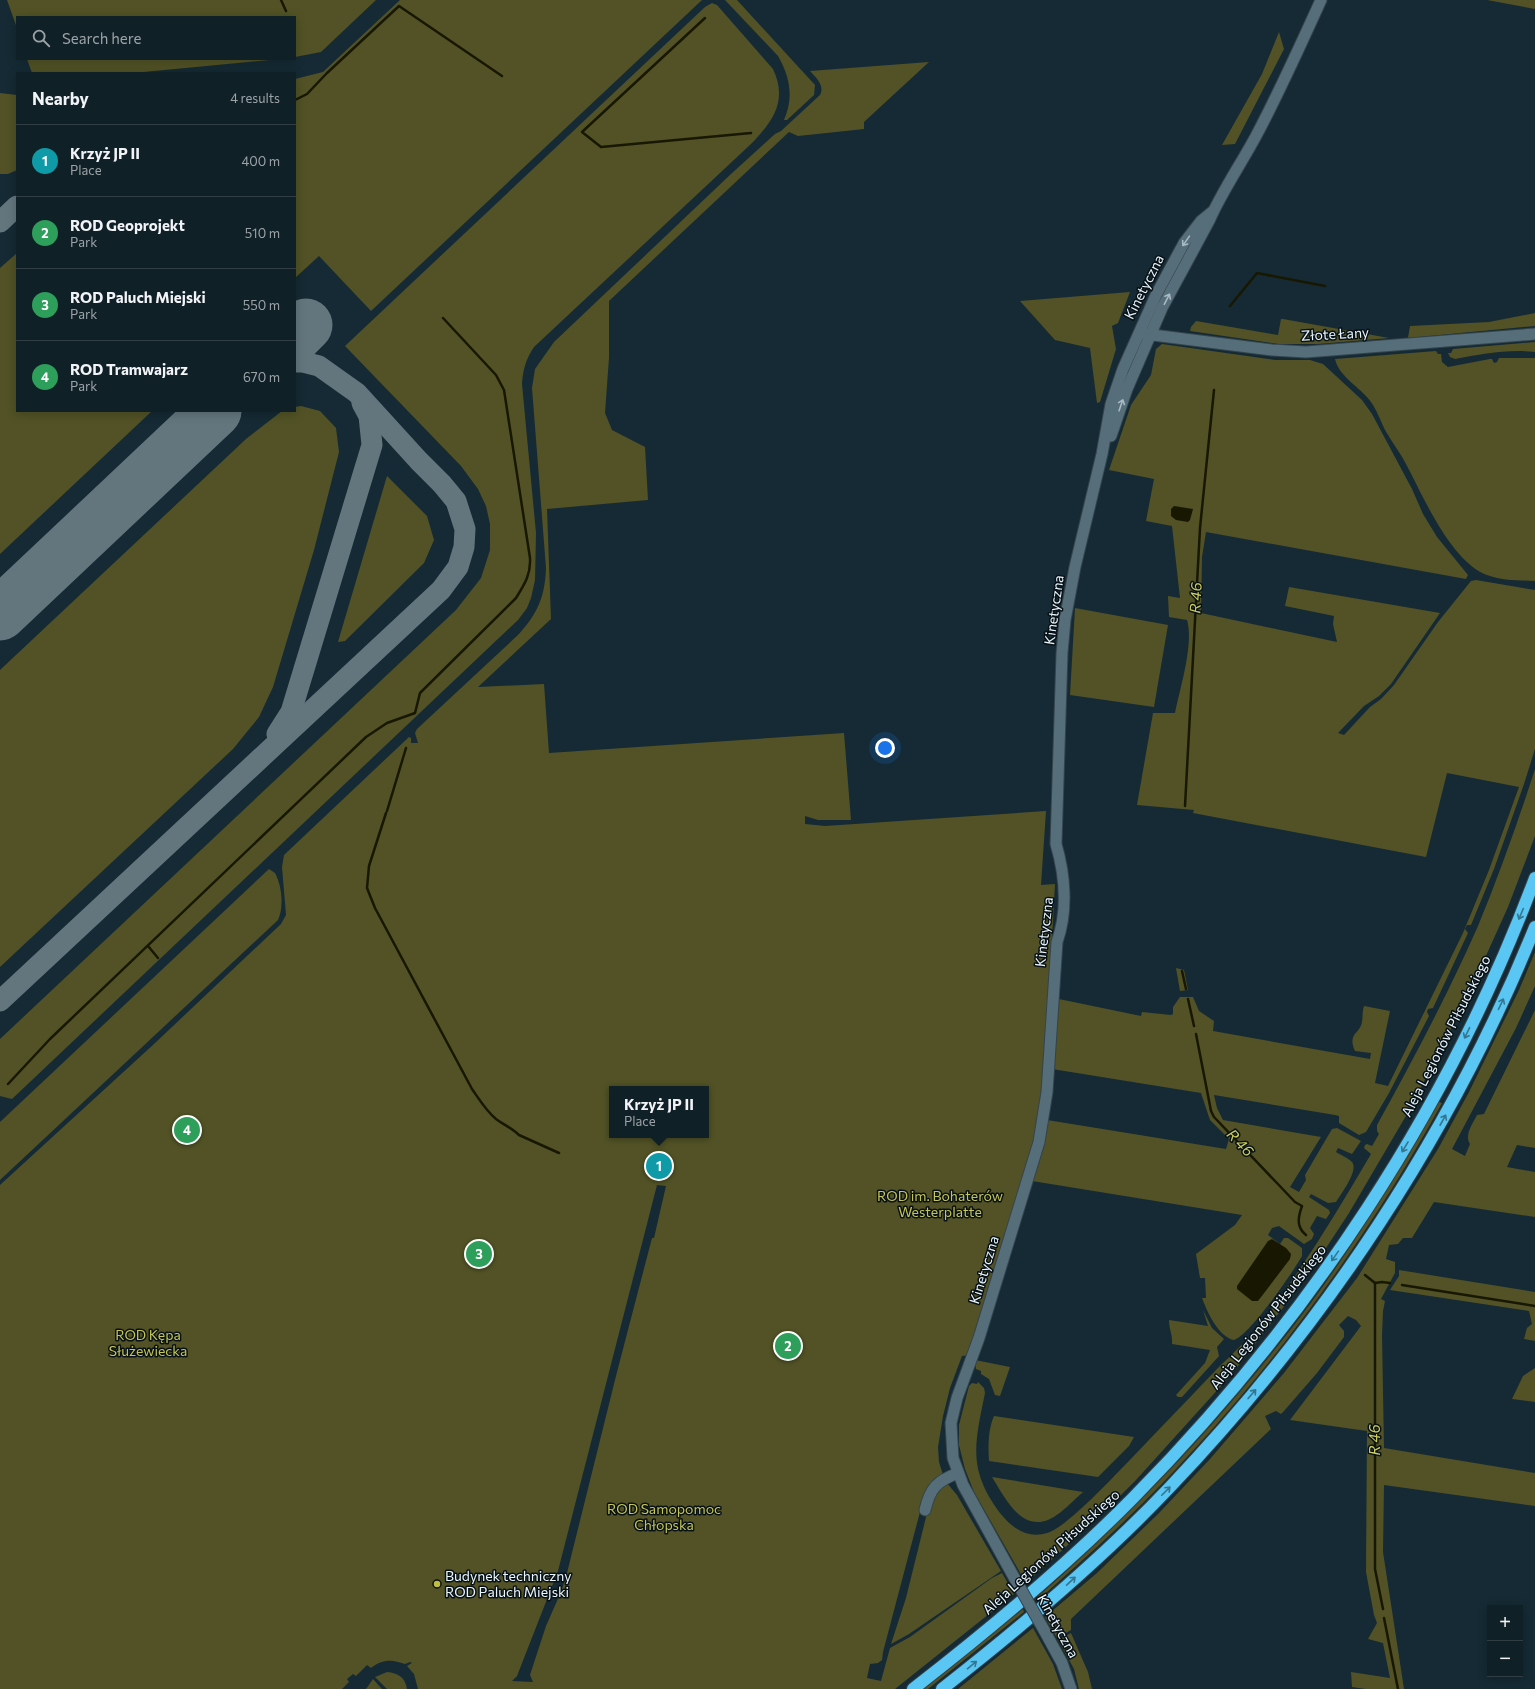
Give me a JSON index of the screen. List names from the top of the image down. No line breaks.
{"streets":{"highway":["Aleja Legionów Piłsudskiego"],"street":["Kinetyczna","Złote Łany"]},"crossings":[["Kinetyczna","Złote Łany"]],"water":["R 46"],"parks":["ROD im. Bohaterów Westerplatte","ROD Kępa Służewiecka","ROD Samopomoc Chłopska"],"places":["Budynek techniczny ROD Paluch Miejski"],"page":{"search":"Search here","heading":["Nearby","4 results"],"list":[{"mark":"1","name":"Krzyż JP II","note":"Place","value":"400 m"},{"mark":"2","name":"ROD Geoprojekt","note":"Park","value":"510 m"},{"mark":"3","name":"ROD Paluch Miejski","note":"Park","value":"550 m"},{"mark":"4","name":"ROD Tramwajarz","note":"Park","value":"670 m"}],"popup":["Krzyż JP II","Place"],"pins":["4","1","3","2"],"map_buttons":["+","−"]}}
